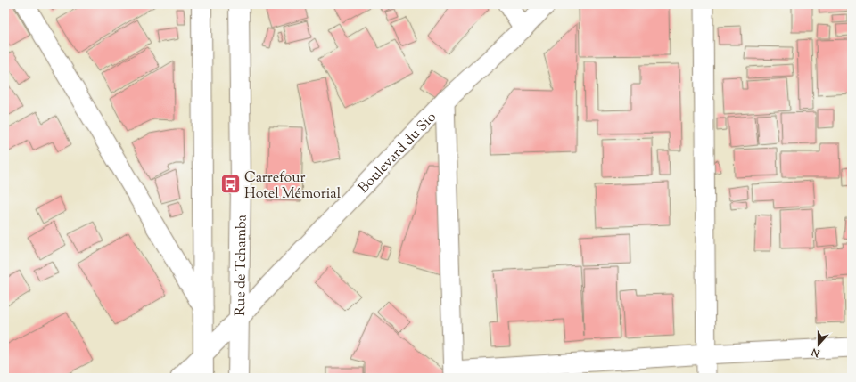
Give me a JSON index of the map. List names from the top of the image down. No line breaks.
{"streets":{"street":["Boulevard du Sio","Rue de Tchamba"]},"crossings":[["Boulevard du Sio","Rue de Tchamba"]],"places":{"bus stop":["Carrefour Hotel Mémorial"]},"north":"bottom"}
